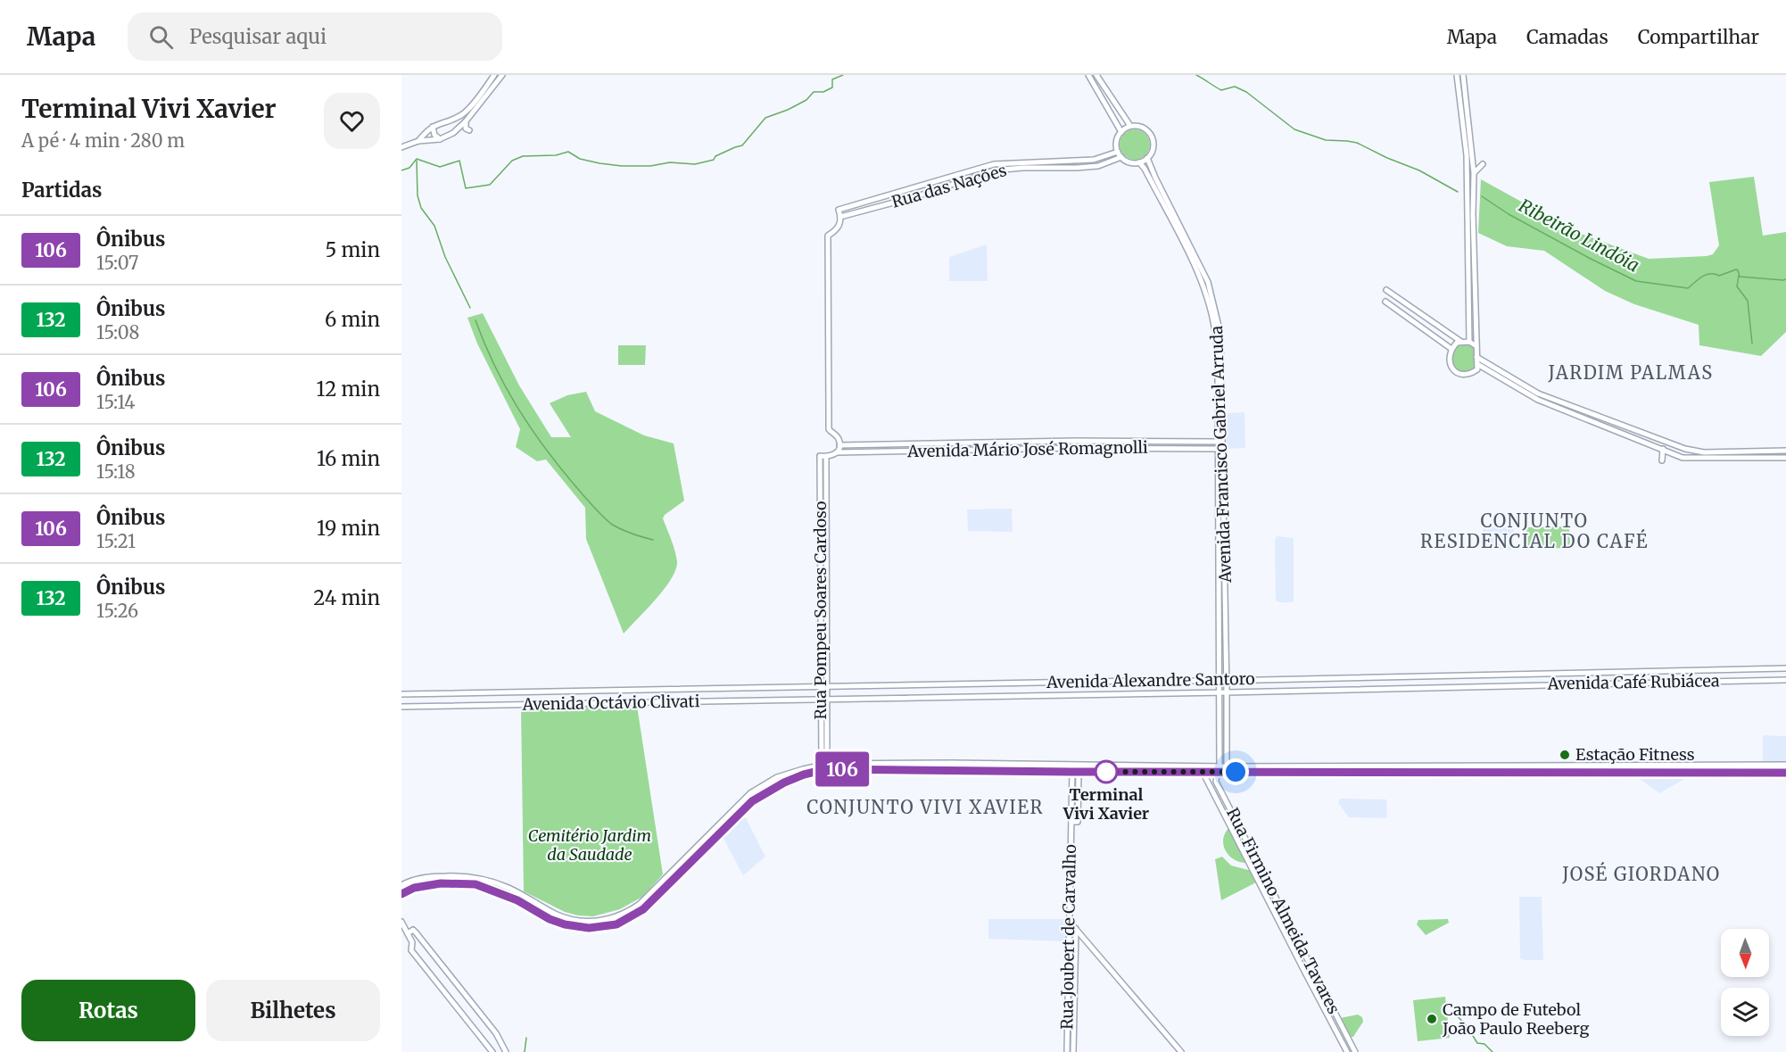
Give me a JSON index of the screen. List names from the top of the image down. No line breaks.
{"streets":{"street":["Rua das Nações","Avenida Mário José Romagnolli","Avenida Francisco Gabriel Arruda","Rua Pompeu Soares Cardoso","Avenida Alexandre Santoro","Avenida Café Rubiácea","Avenida Octávio Clivati","Rua Firmino Almeida Tavares","Rua Joubert de Carvalho"]},"crossings":[["Rua das Nações","Avenida Francisco Gabriel Arruda"],["Avenida Mário José Romagnolli","Avenida Francisco Gabriel Arruda"],["Avenida Mário José Romagnolli","Rua Pompeu Soares Cardoso"],["Avenida Francisco Gabriel Arruda","Avenida Alexandre Santoro"],["Avenida Francisco Gabriel Arruda","Rua Firmino Almeida Tavares"],["Rua Pompeu Soares Cardoso","Avenida Alexandre Santoro"],["Rua Pompeu Soares Cardoso","Avenida Octávio Clivati"],["Avenida Alexandre Santoro","Avenida Café Rubiácea"],["Avenida Alexandre Santoro","Avenida Octávio Clivati"]],"districts":["JARDIM PALMAS","CONJUNTO RESIDENCIAL DO CAFÉ","CONJUNTO VIVI XAVIER","JOSÉ GIORDANO"],"water":["Ribeirão Lindóia"],"parks":["Cemitério Jardim da Saudade"],"places":["Estação Fitness","Terminal Vivi Xavier","Campo de Futebol João Paulo Reeberg"],"lines":["bus line 106"],"north":"bottom","page":{"header":"Mapa","search":"Pesquisar aqui","nav":["Mapa","Camadas","Compartilhar"],"heading":[["Terminal Vivi Xavier","A pé · 4 min · 280 m"],"Partidas"],"on_map":"106","list":[{"mark":"106","name":"Ônibus","note":"15:07","value":"5 min"},{"mark":"132","name":"Ônibus","note":"15:08","value":"6 min"},{"mark":"106","name":"Ônibus","note":"15:14","value":"12 min"},{"mark":"132","name":"Ônibus","note":"15:18","value":"16 min"},{"mark":"106","name":"Ônibus","note":"15:21","value":"19 min"},{"mark":"132","name":"Ônibus","note":"15:26","value":"24 min"}],"buttons":["Rotas","Bilhetes"]}}
